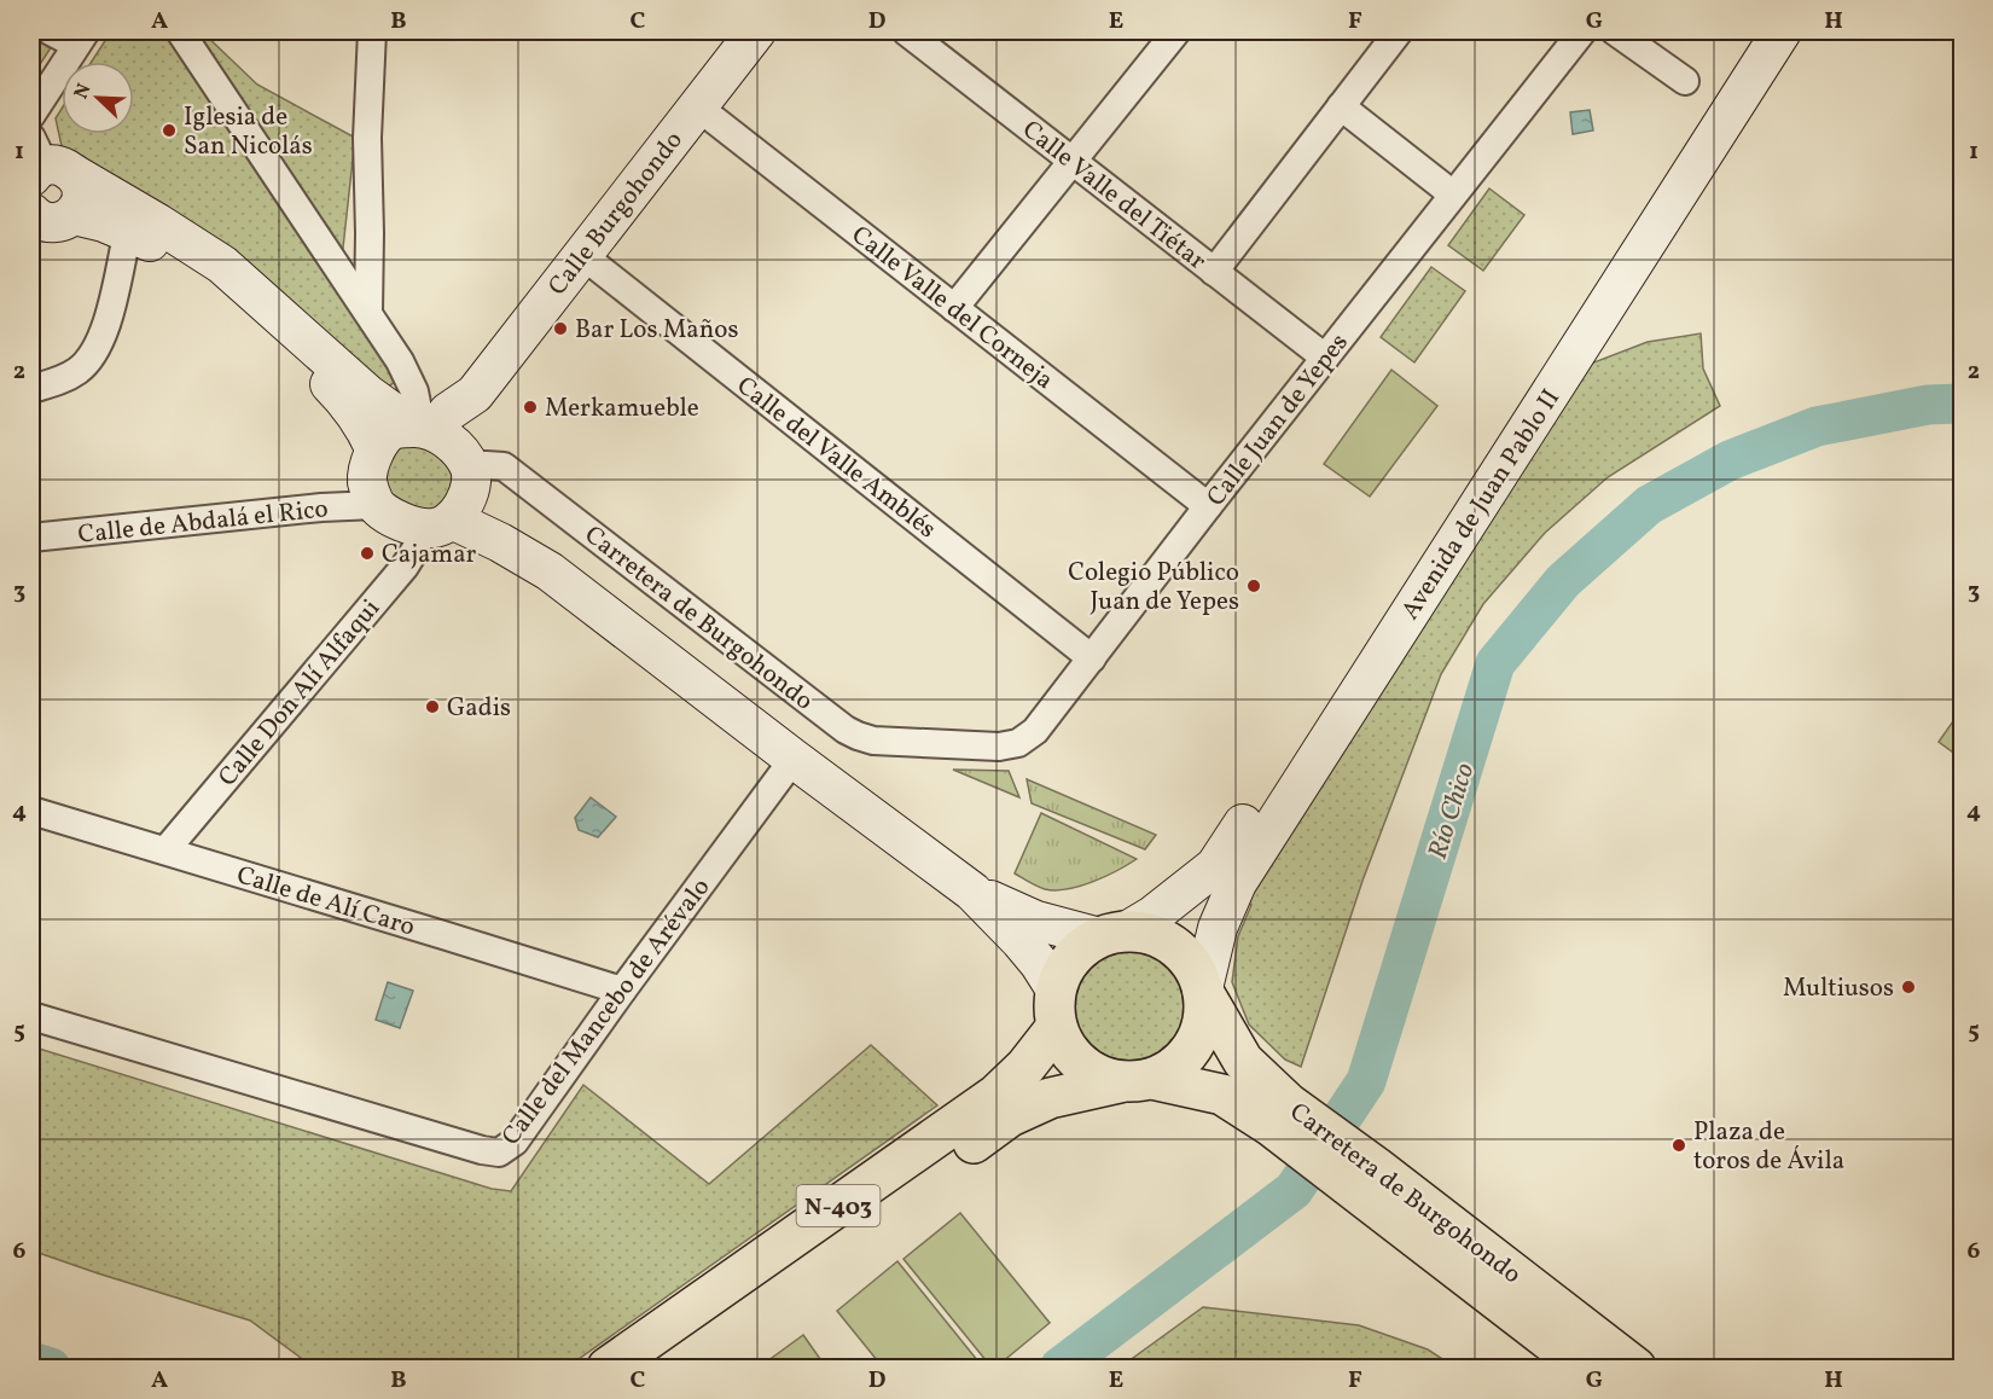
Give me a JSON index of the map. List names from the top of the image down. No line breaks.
{"streets":{"highway":["Carretera de Burgohondo","N-403"],"main road":["Calle Burgohondo","Avenida de Juan Pablo II"],"street":["Calle Valle del Tiétar","Calle Valle del Corneja","Calle Juan de Yepes","Calle del Valle Amblés","Calle de Abdalá el Rico","Calle Don Alí Alfaqui","Calle de Alí Caro","Calle del Mancebo de Arévalo"]},"crossings":[["Calle Valle del Tiétar","Calle Juan de Yepes"],["Calle Burgohondo","Calle Valle del Corneja"],["Calle Burgohondo","Calle del Valle Amblés"],["Calle Burgohondo","Calle de Abdalá el Rico"],["Calle Burgohondo","Carretera de Burgohondo"],["Calle Burgohondo","Calle Don Alí Alfaqui"],["Calle Valle del Corneja","Calle Juan de Yepes"],["Calle Juan de Yepes","Calle del Valle Amblés"],["Calle Juan de Yepes","Carretera de Burgohondo"],["Avenida de Juan Pablo II","Carretera de Burgohondo"],["Avenida de Juan Pablo II","N-403"],["Calle de Abdalá el Rico","Carretera de Burgohondo"],["Calle de Abdalá el Rico","Calle Don Alí Alfaqui"],["Carretera de Burgohondo","Calle Don Alí Alfaqui"],["Carretera de Burgohondo","Calle del Mancebo de Arévalo"],["Carretera de Burgohondo","N-403"],["Calle Don Alí Alfaqui","Calle de Alí Caro"],["Calle de Alí Caro","Calle del Mancebo de Arévalo"]],"water":["Río Chico"],"places":["Iglesia de San Nicolás","Bar Los Maños","Merkamueble","Cajamar","Colegio Público Juan de Yepes","Gadis","Multiusos","Plaza de toros de Ávila"],"north":"top left","grid":{"columns":["A","B","C","D","E","F","G","H"],"rows":["1","2","3","4","5","6"]}}
